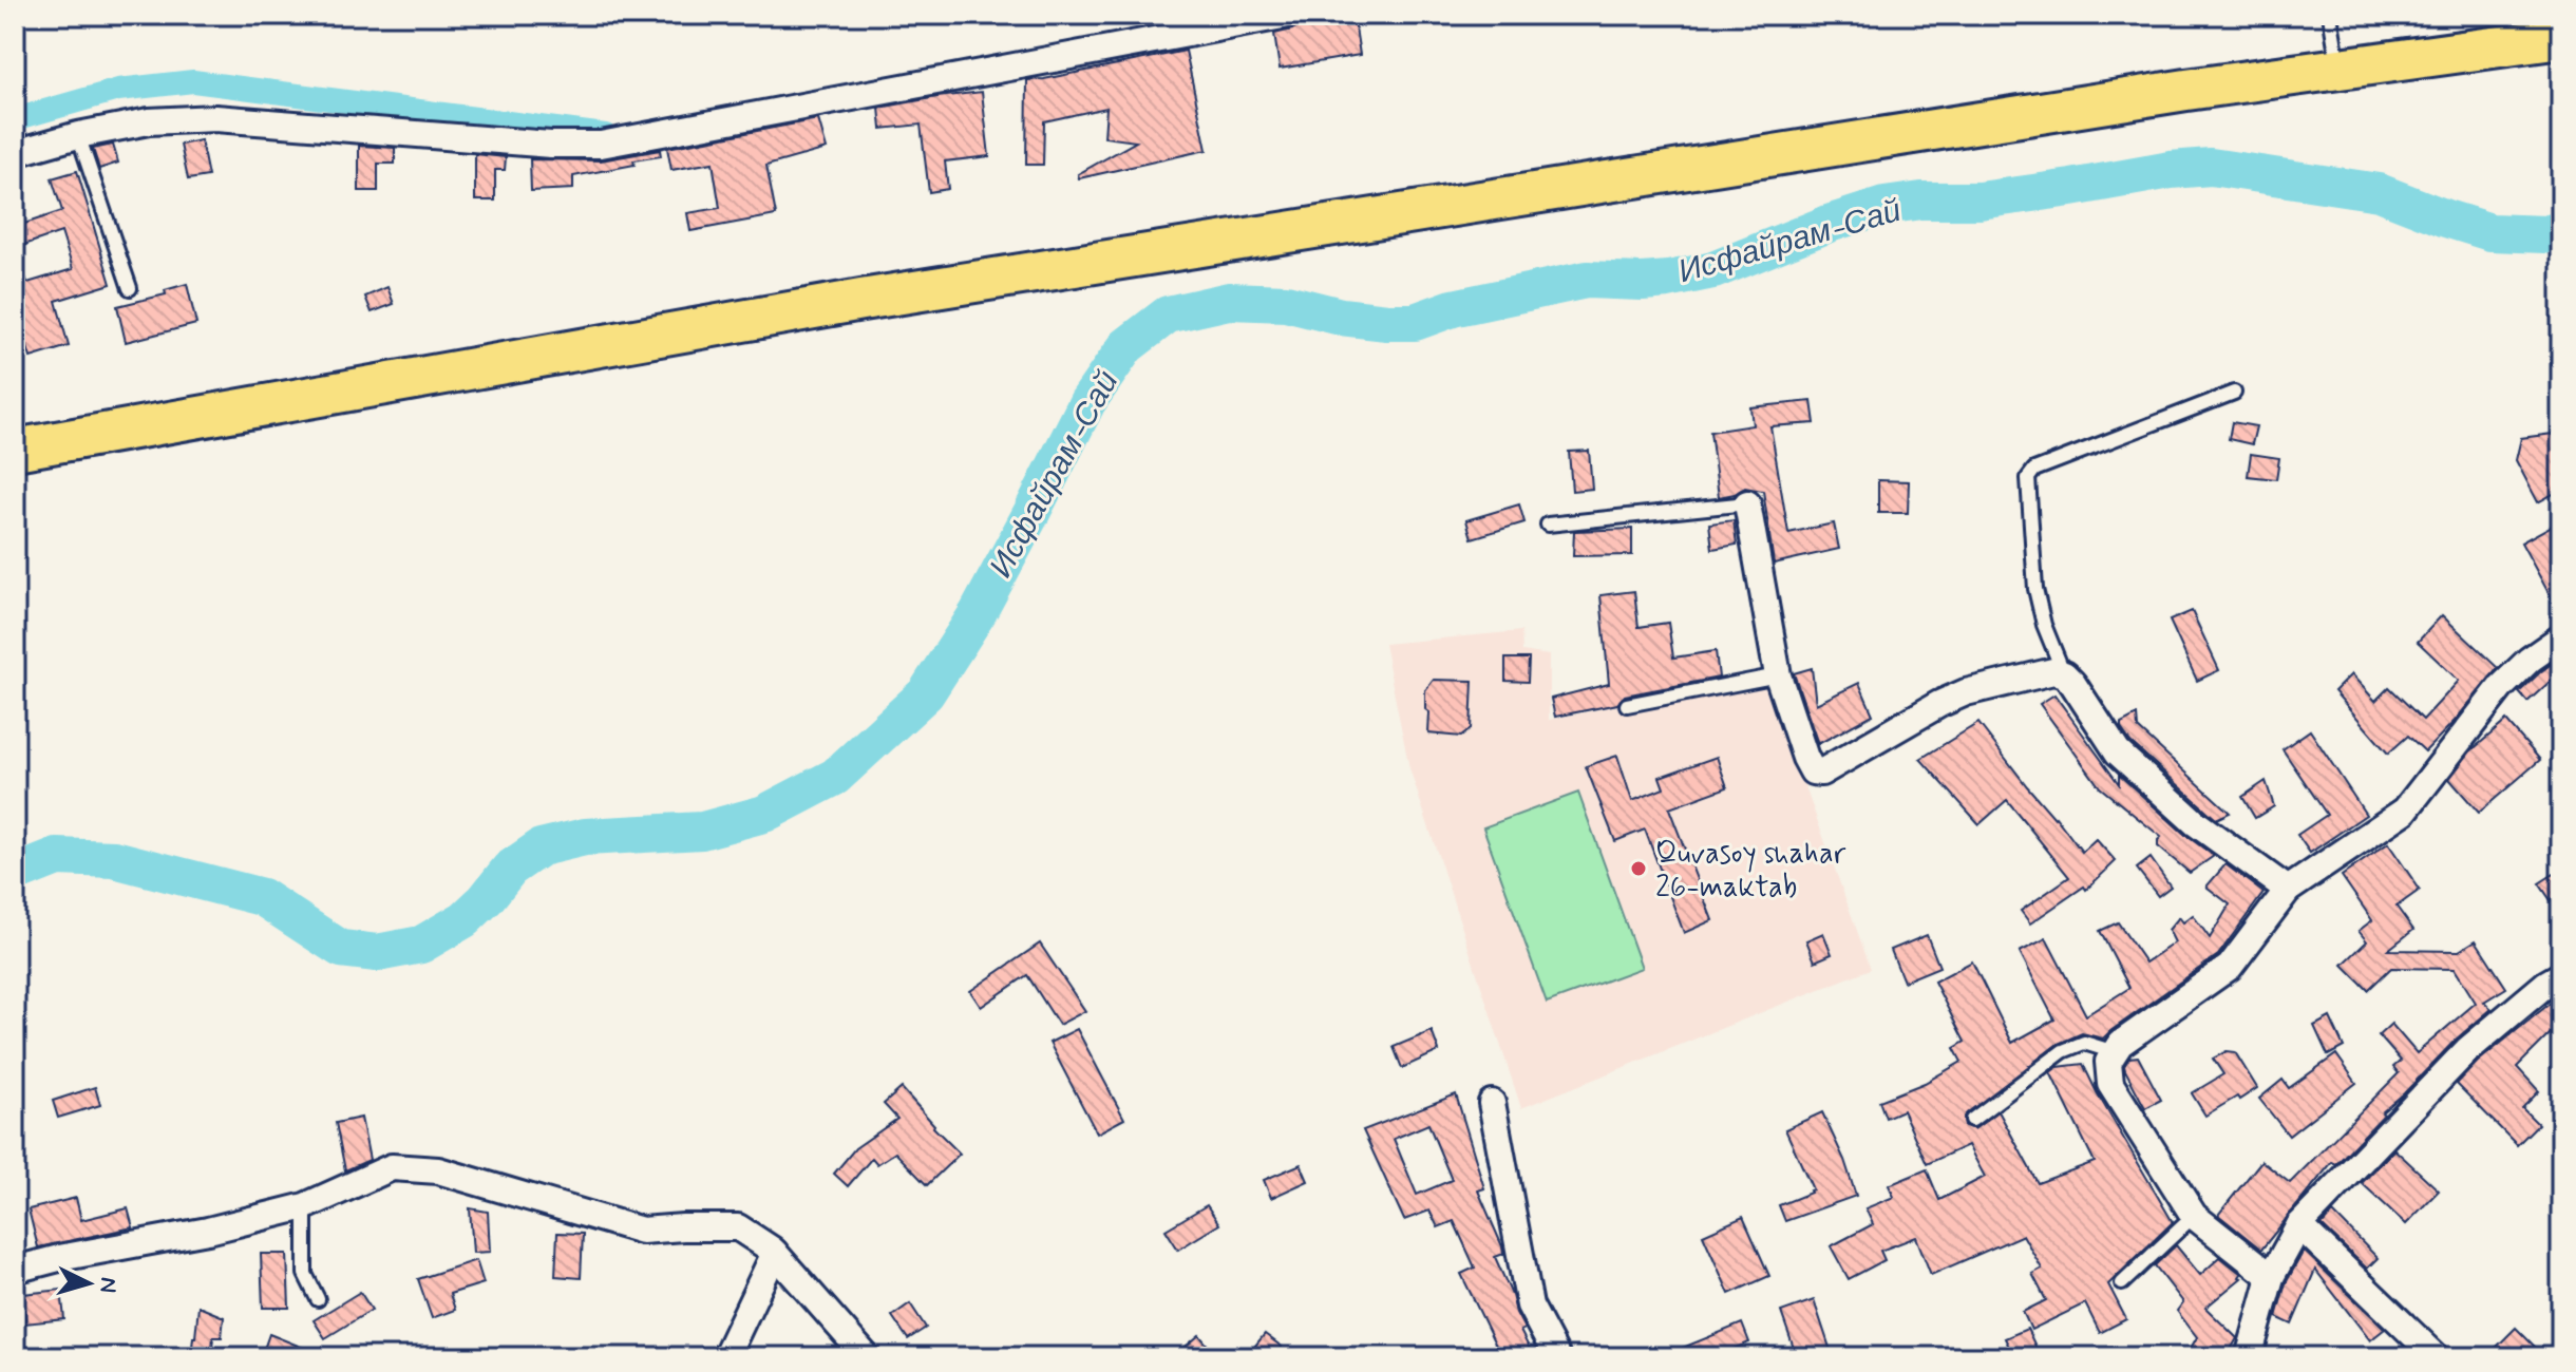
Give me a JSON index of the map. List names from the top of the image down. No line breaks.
{"water":["Исфайрам-Сай"],"places":["Quvasoy shahar 26-maktab"],"north":"right"}
